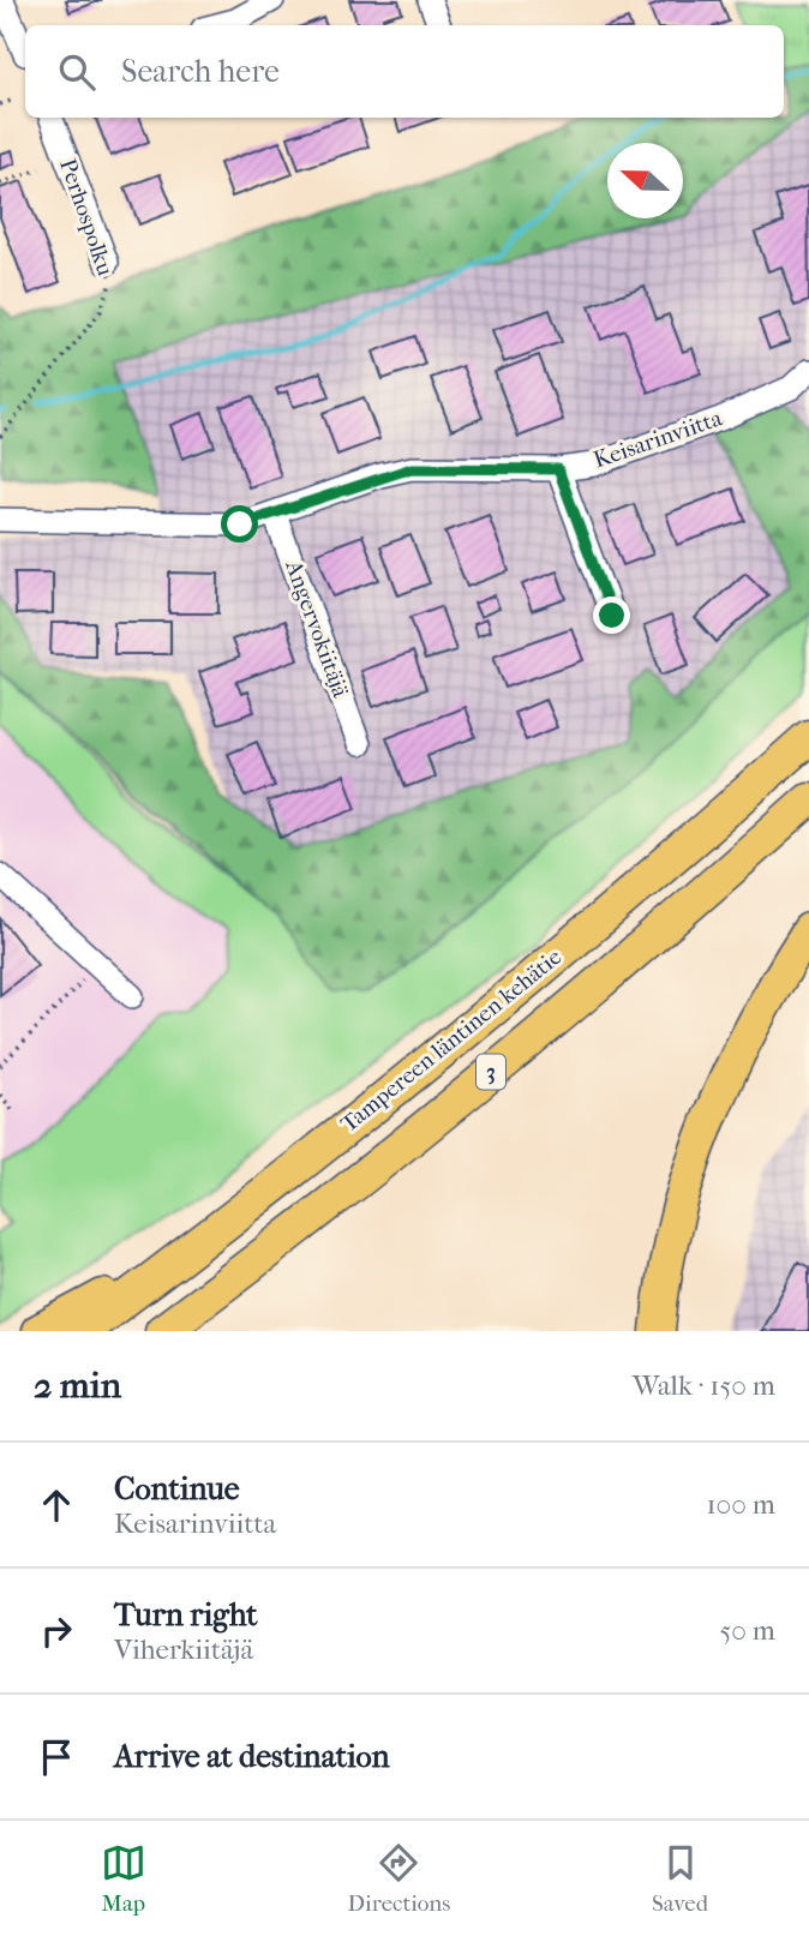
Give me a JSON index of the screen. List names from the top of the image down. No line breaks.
{"streets":{"highway":["Tampereen läntinen kehätie","3"],"street":["Perhospolku","Keisarinviitta","Angervokiitäjä"]},"crossings":[["Keisarinviitta","Angervokiitäjä"]],"north":"left","page":{"search":"Search here","heading":["2 min","Walk · 150 m"],"list":[["Continue","Keisarinviitta","100 m"],["Turn right","Viherkiitäjä","50 m"],"Arrive at destination"],"nav":["Map","Directions","Saved"]}}
